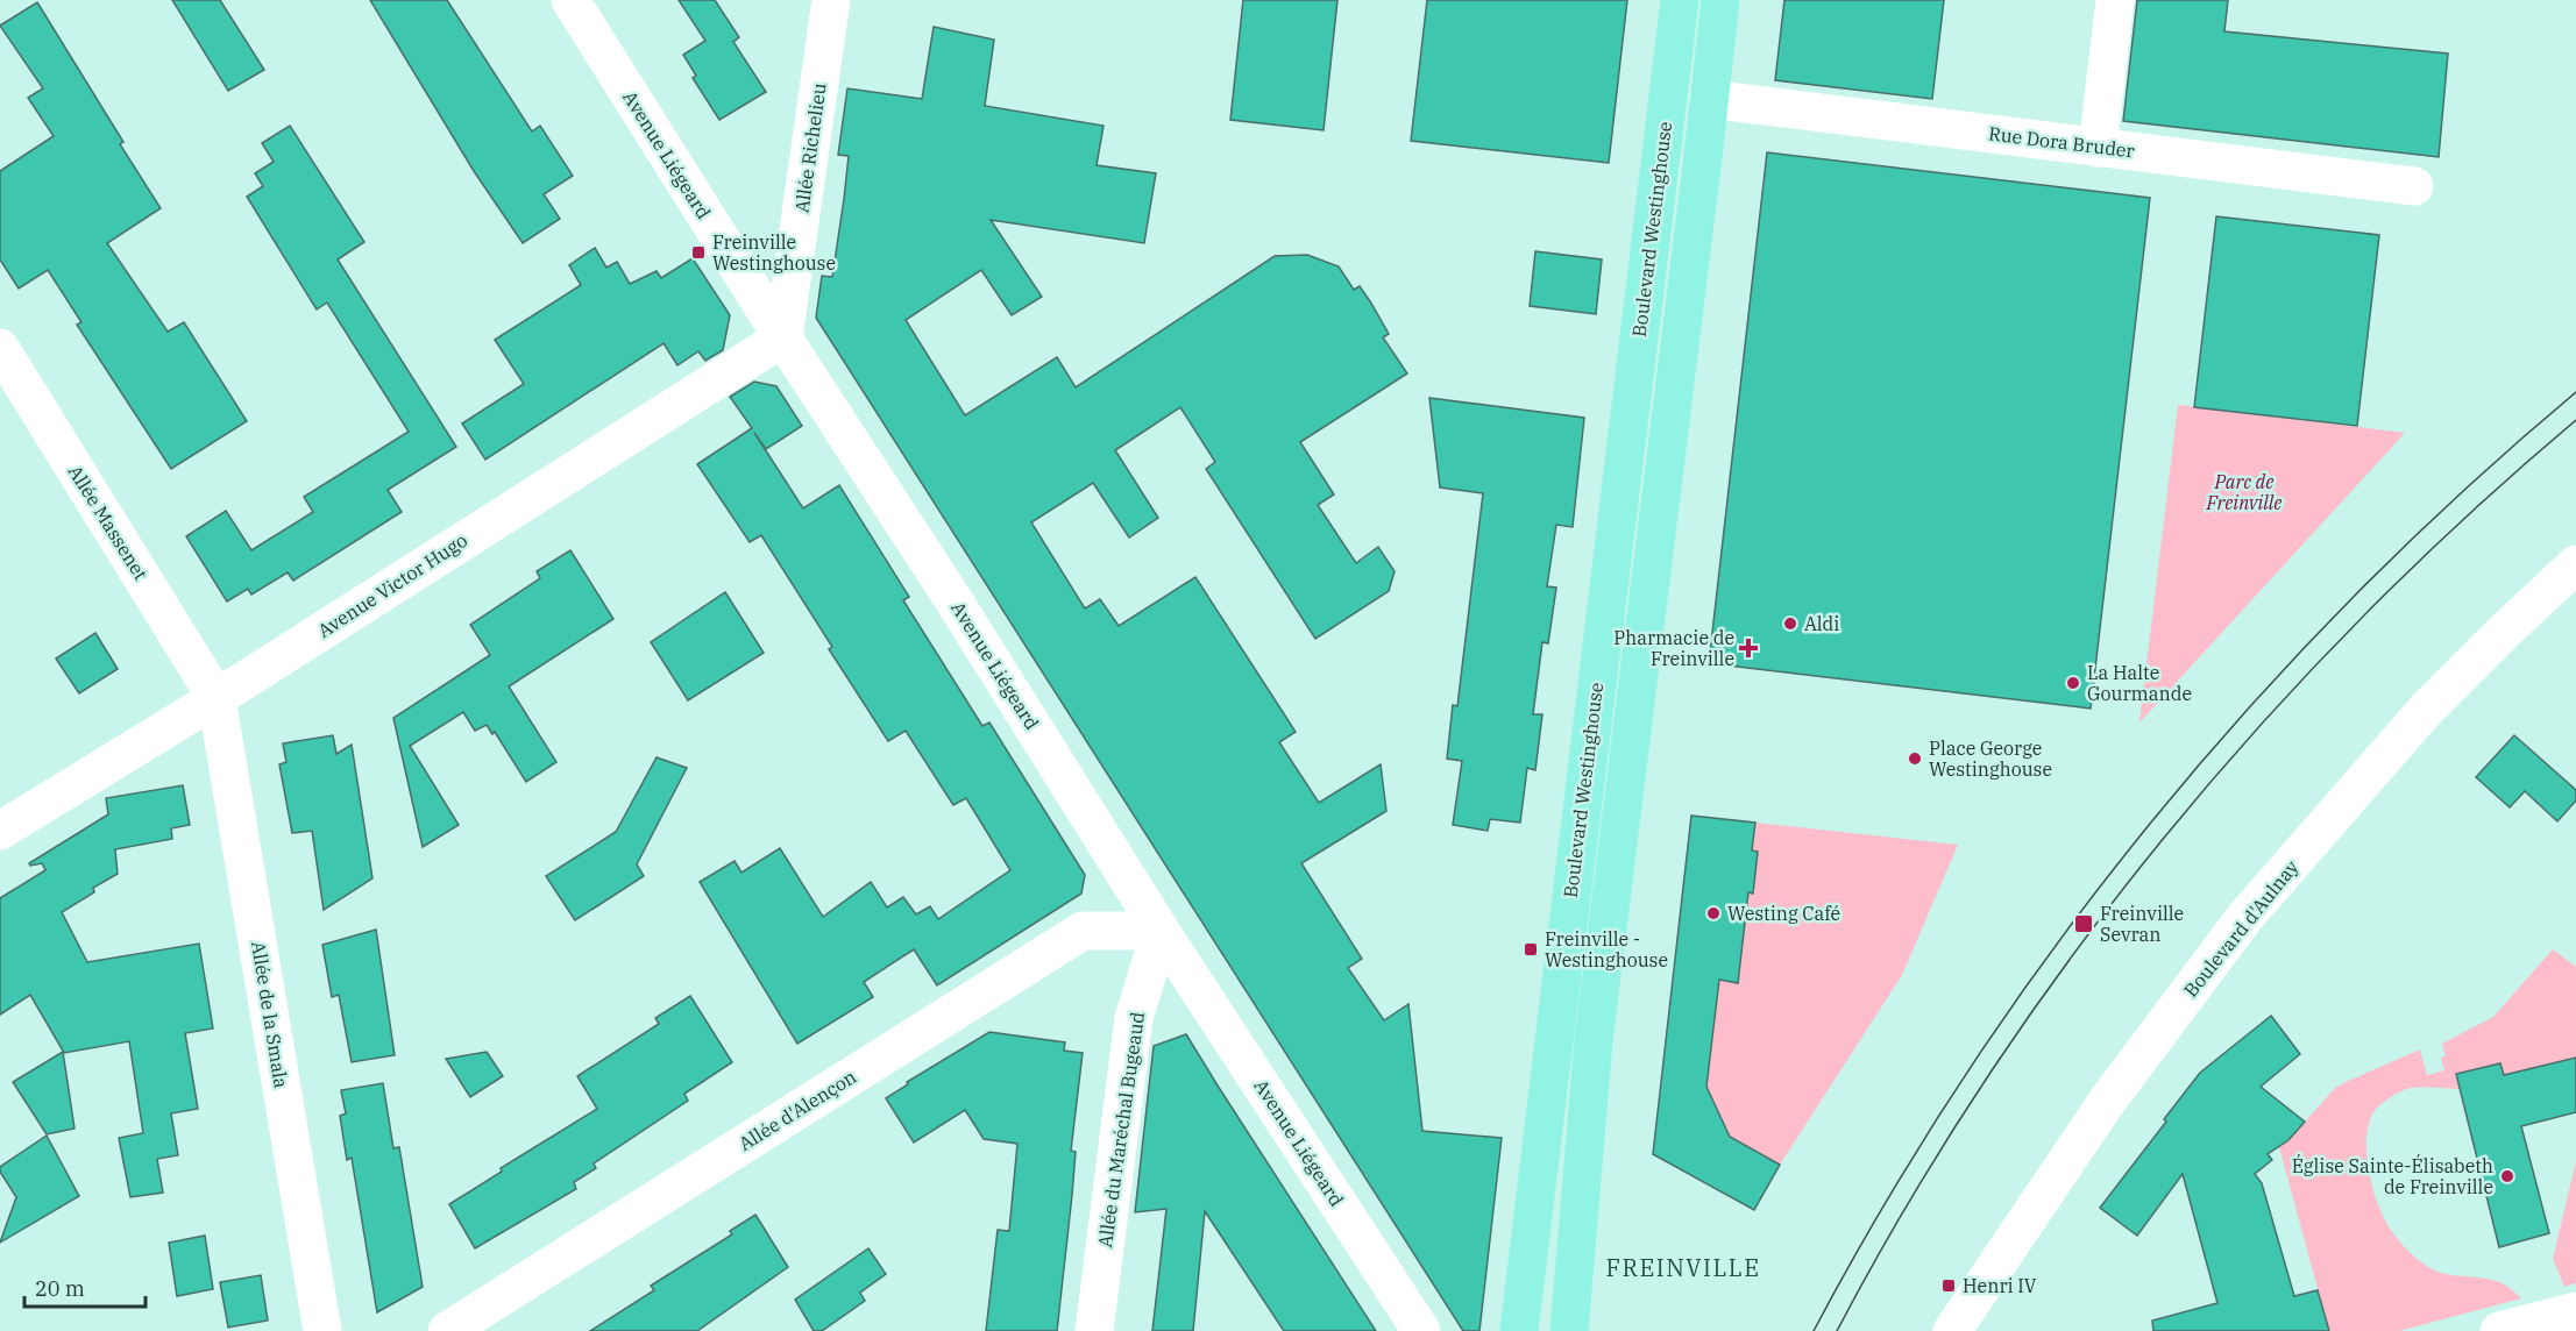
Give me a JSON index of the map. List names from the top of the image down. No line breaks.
{"streets":{"main road":["Boulevard Westinghouse"],"street":["Rue Dora Bruder","Allée Richelieu","Avenue Liégeard","Allée Massenet","Avenue Victor Hugo","Boulevard d'Aulnay","Allée de la Smala","Allée d'Alençon","Allée du Maréchal Bugeaud"]},"crossings":[["Allée Richelieu","Avenue Liégeard"],["Allée Richelieu","Avenue Victor Hugo"],["Avenue Liégeard","Avenue Victor Hugo"],["Avenue Liégeard","Allée d'Alençon"],["Avenue Liégeard","Allée du Maréchal Bugeaud"],["Allée Massenet","Avenue Victor Hugo"],["Allée Massenet","Allée de la Smala"],["Avenue Victor Hugo","Allée de la Smala"],["Allée d'Alençon","Allée du Maréchal Bugeaud"]],"districts":["FREINVILLE"],"parks":["Parc de Freinville"],"places":{"transit":["Freinville Westinghouse","Freinville Sevran","Freinville - Westinghouse","Henri IV"],"other":["Aldi","La Halte Gourmande","Place George Westinghouse","Westing Café","Église Sainte-Élisabeth de Freinville"],"health":["Pharmacie de Freinville"]},"scale_bar":"20 m"}
